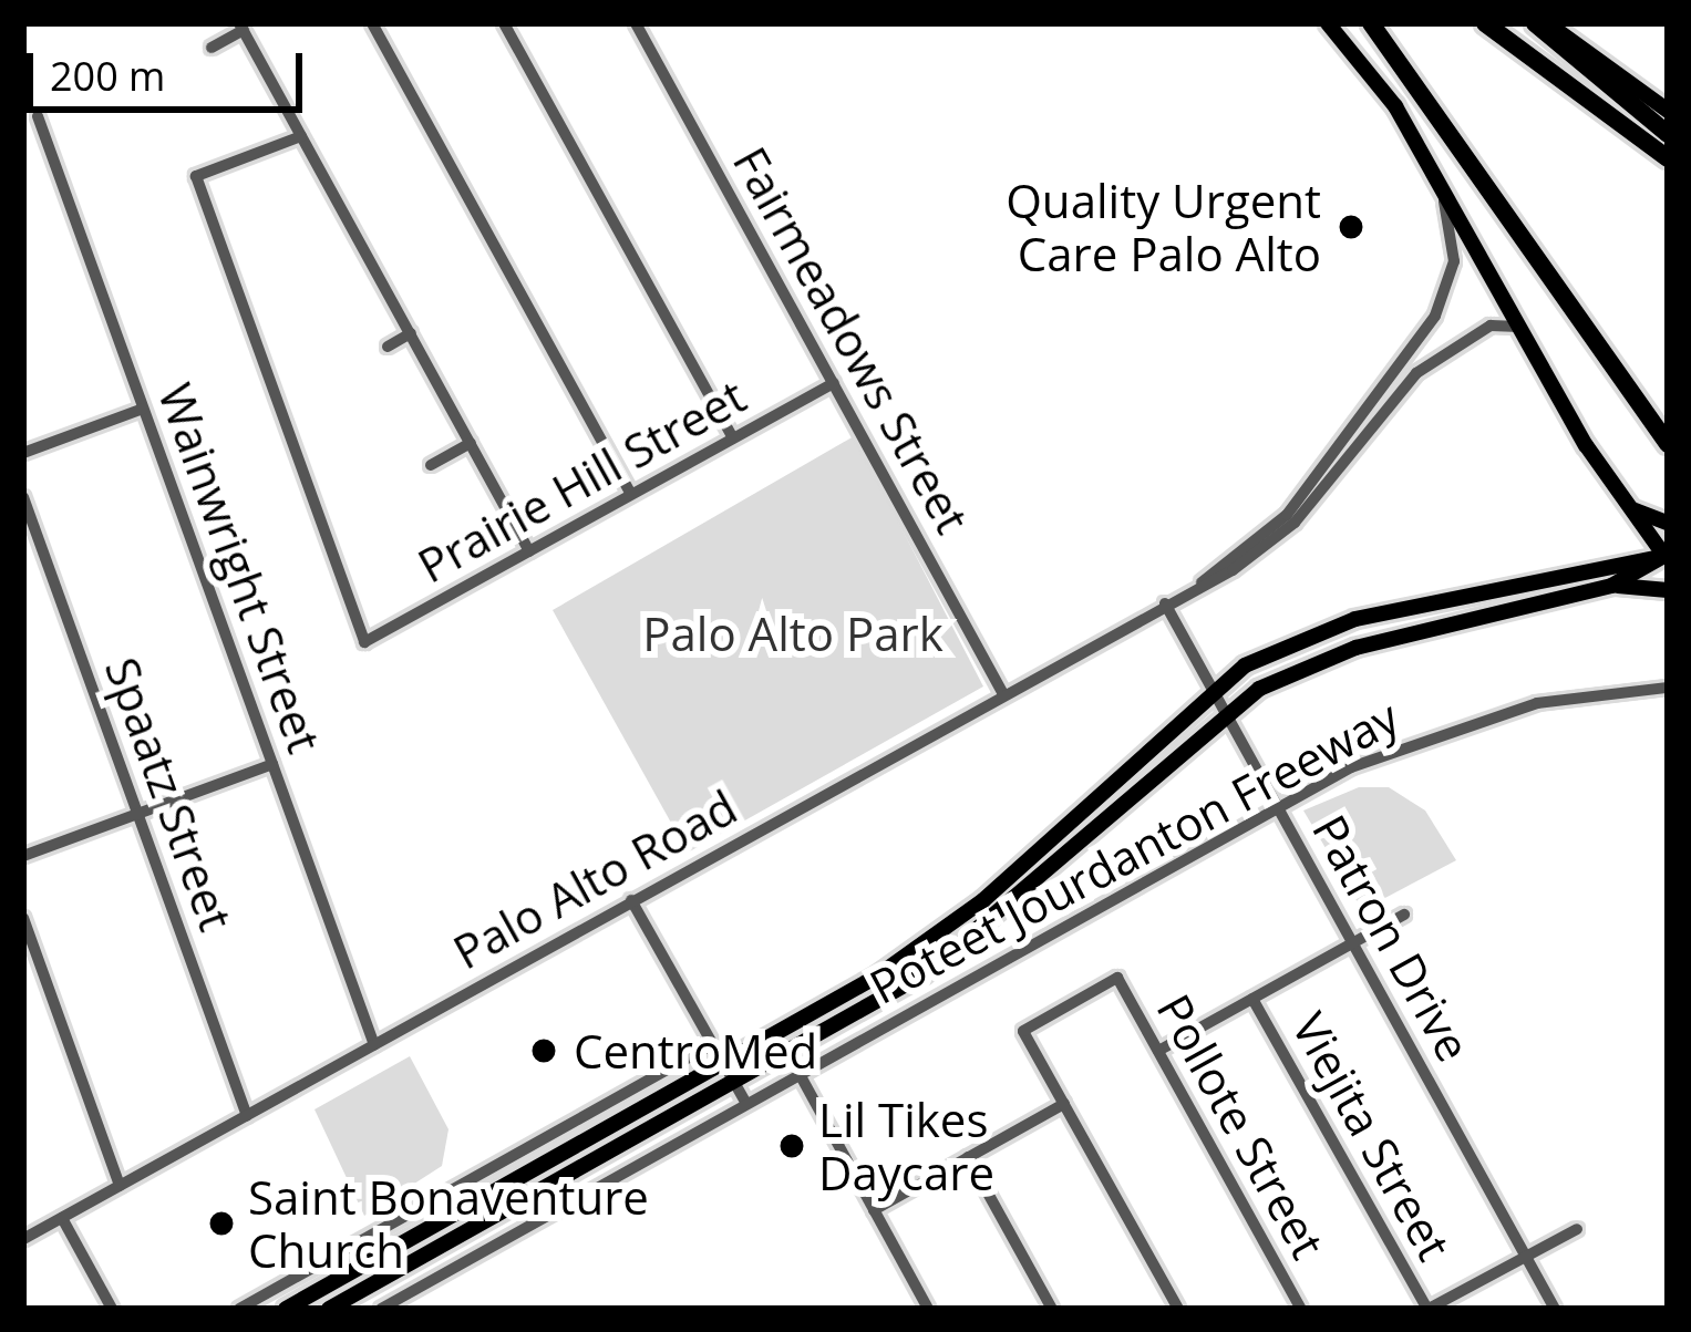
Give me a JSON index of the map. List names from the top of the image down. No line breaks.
{"streets":{"main road":["Poteet Jourdanton Freeway"],"street":["Fairmeadows Street","Prairie Hill Street","Wainwright Street","Spaatz Street","Palo Alto Road","Patron Drive","Pollote Street","Viejita Street"]},"crossings":[["Fairmeadows Street","Prairie Hill Street"],["Fairmeadows Street","Palo Alto Road"],["Wainwright Street","Palo Alto Road"],["Spaatz Street","Palo Alto Road"],["Poteet Jourdanton Freeway","Patron Drive"],["Palo Alto Road","Patron Drive"]],"parks":["Palo Alto Park"],"places":["Quality Urgent Care Palo Alto","CentroMed","Lil Tikes Daycare","Saint Bonaventure Church"],"scale_bar":"200 m"}
